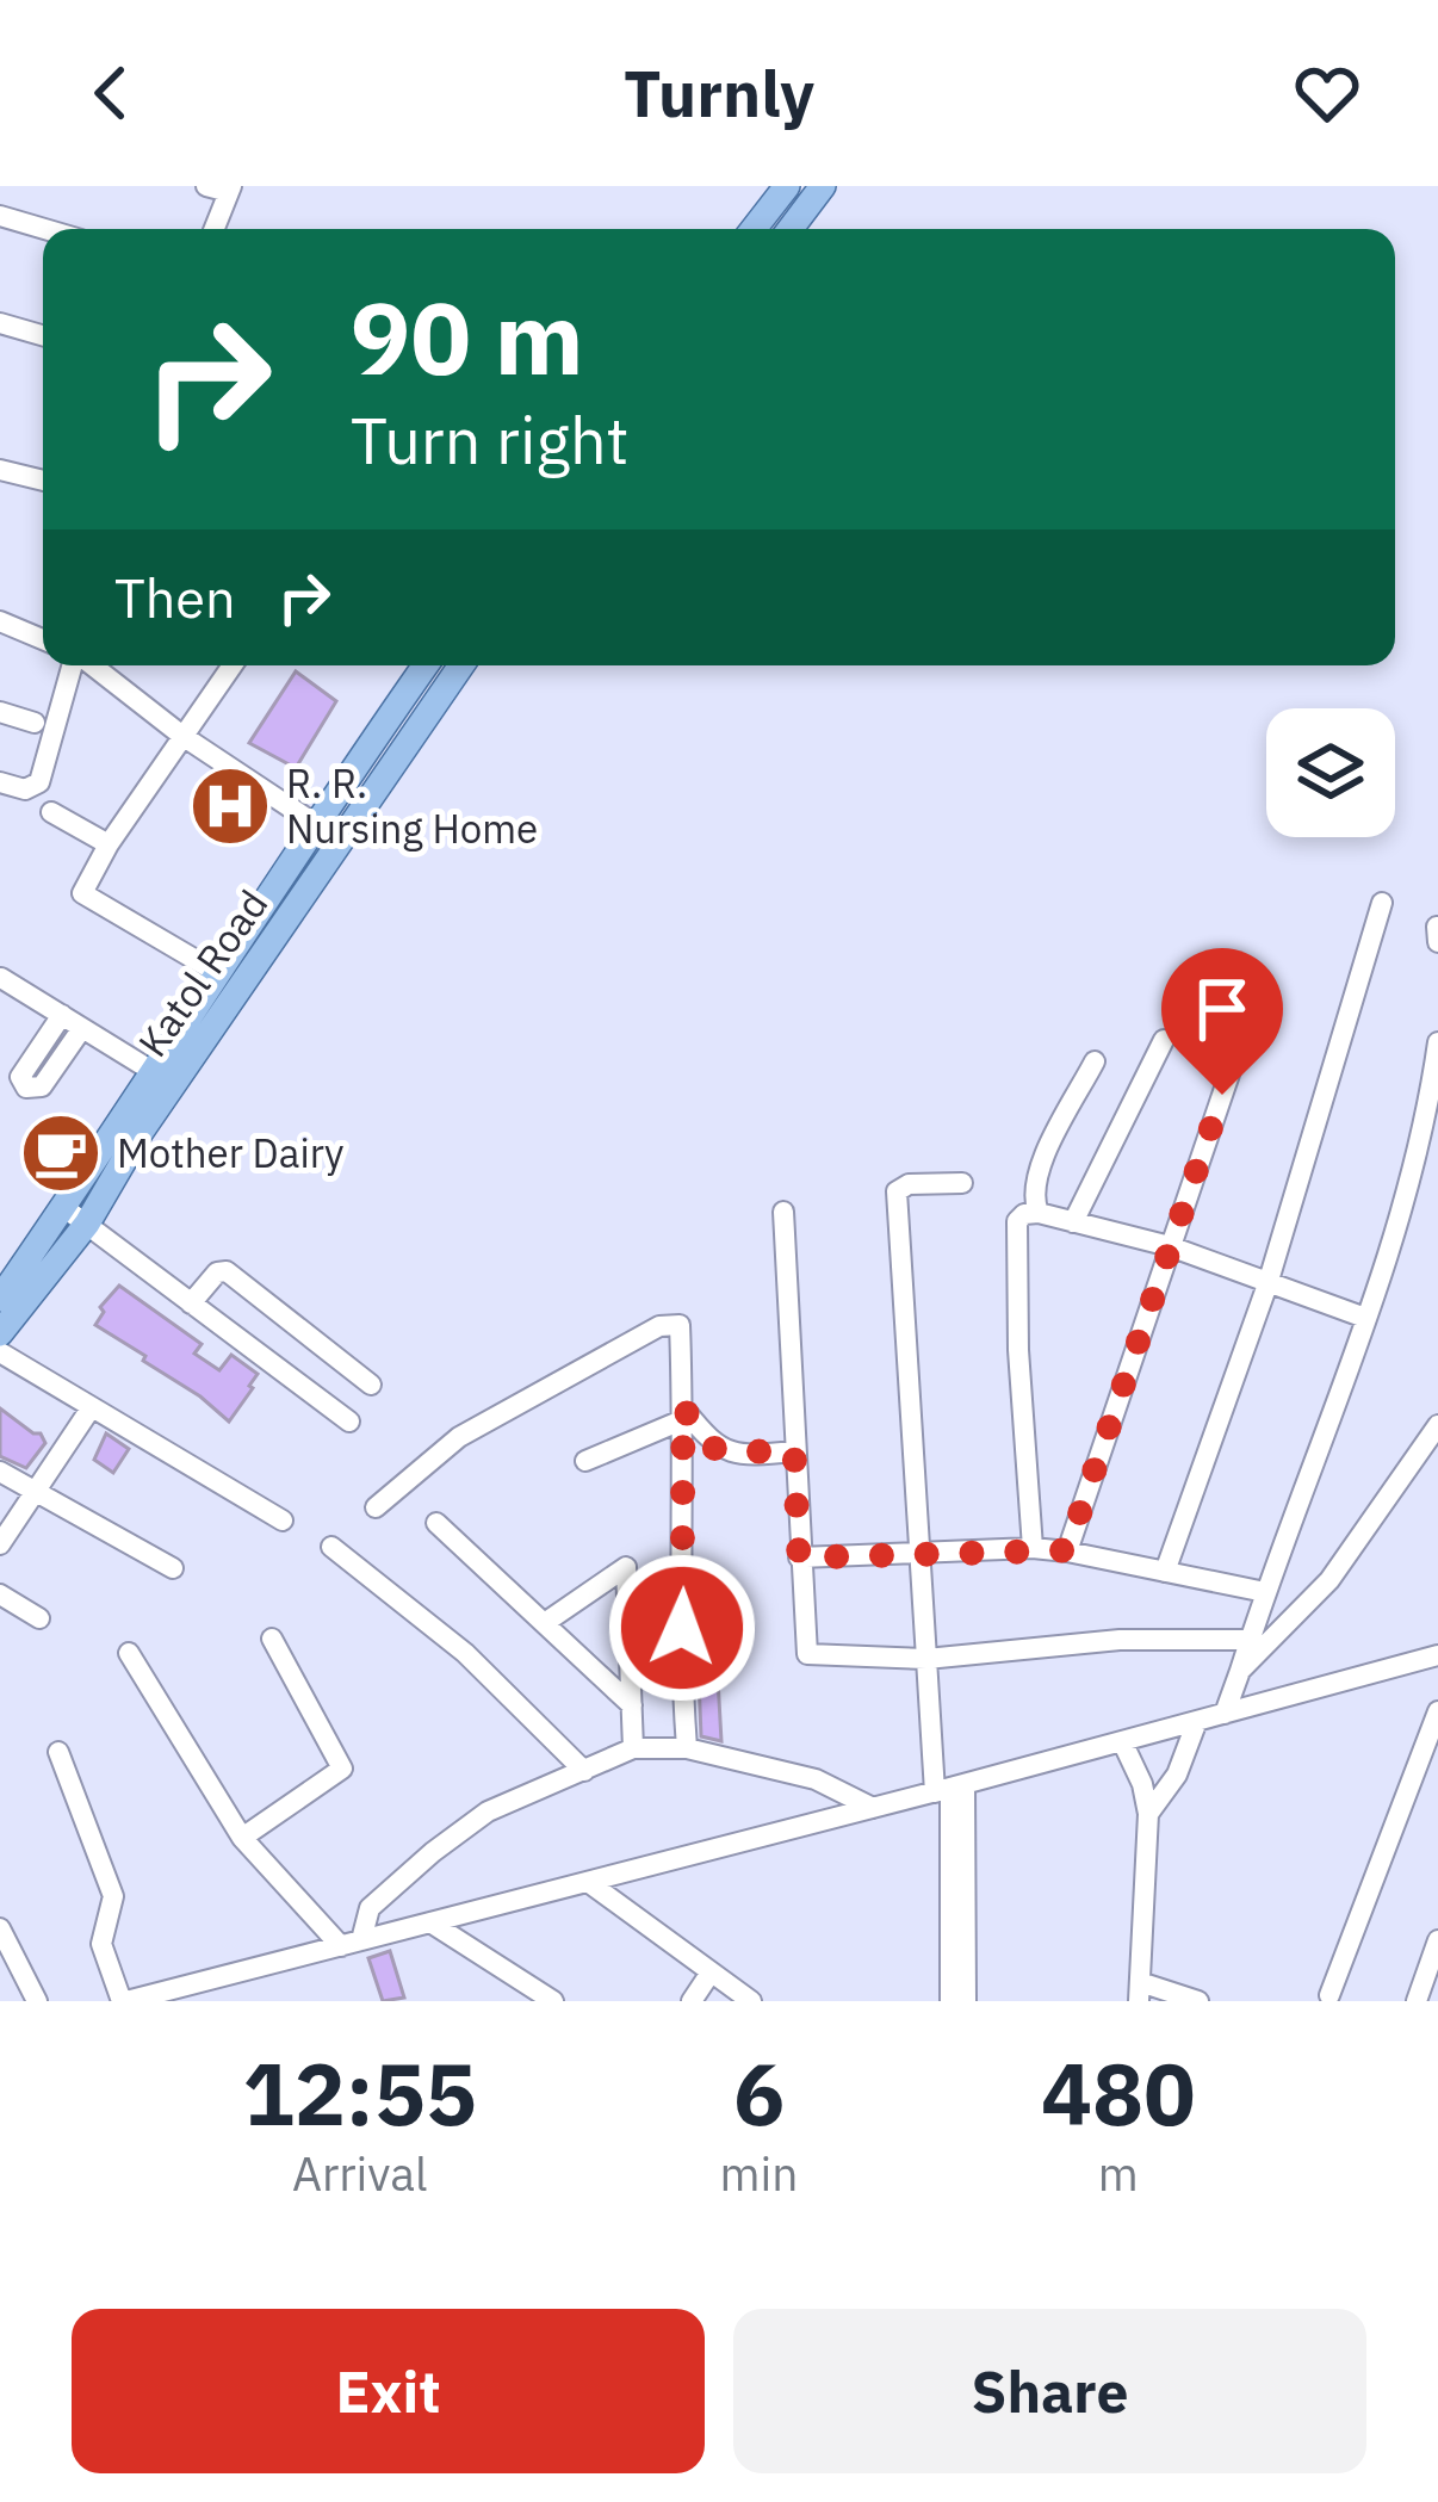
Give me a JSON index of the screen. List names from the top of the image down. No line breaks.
{"streets":{"main road":["Katol Road"]},"places":{"hospital":["R. R. Nursing Home"],"cafe":["Mother Dairy"]},"page":{"header":"Turnly","turn":["90 m","Turn right"],"then":"Then","eta":["12:55","Arrival","6","min","480","m"],"buttons":["Exit","Share"]}}
